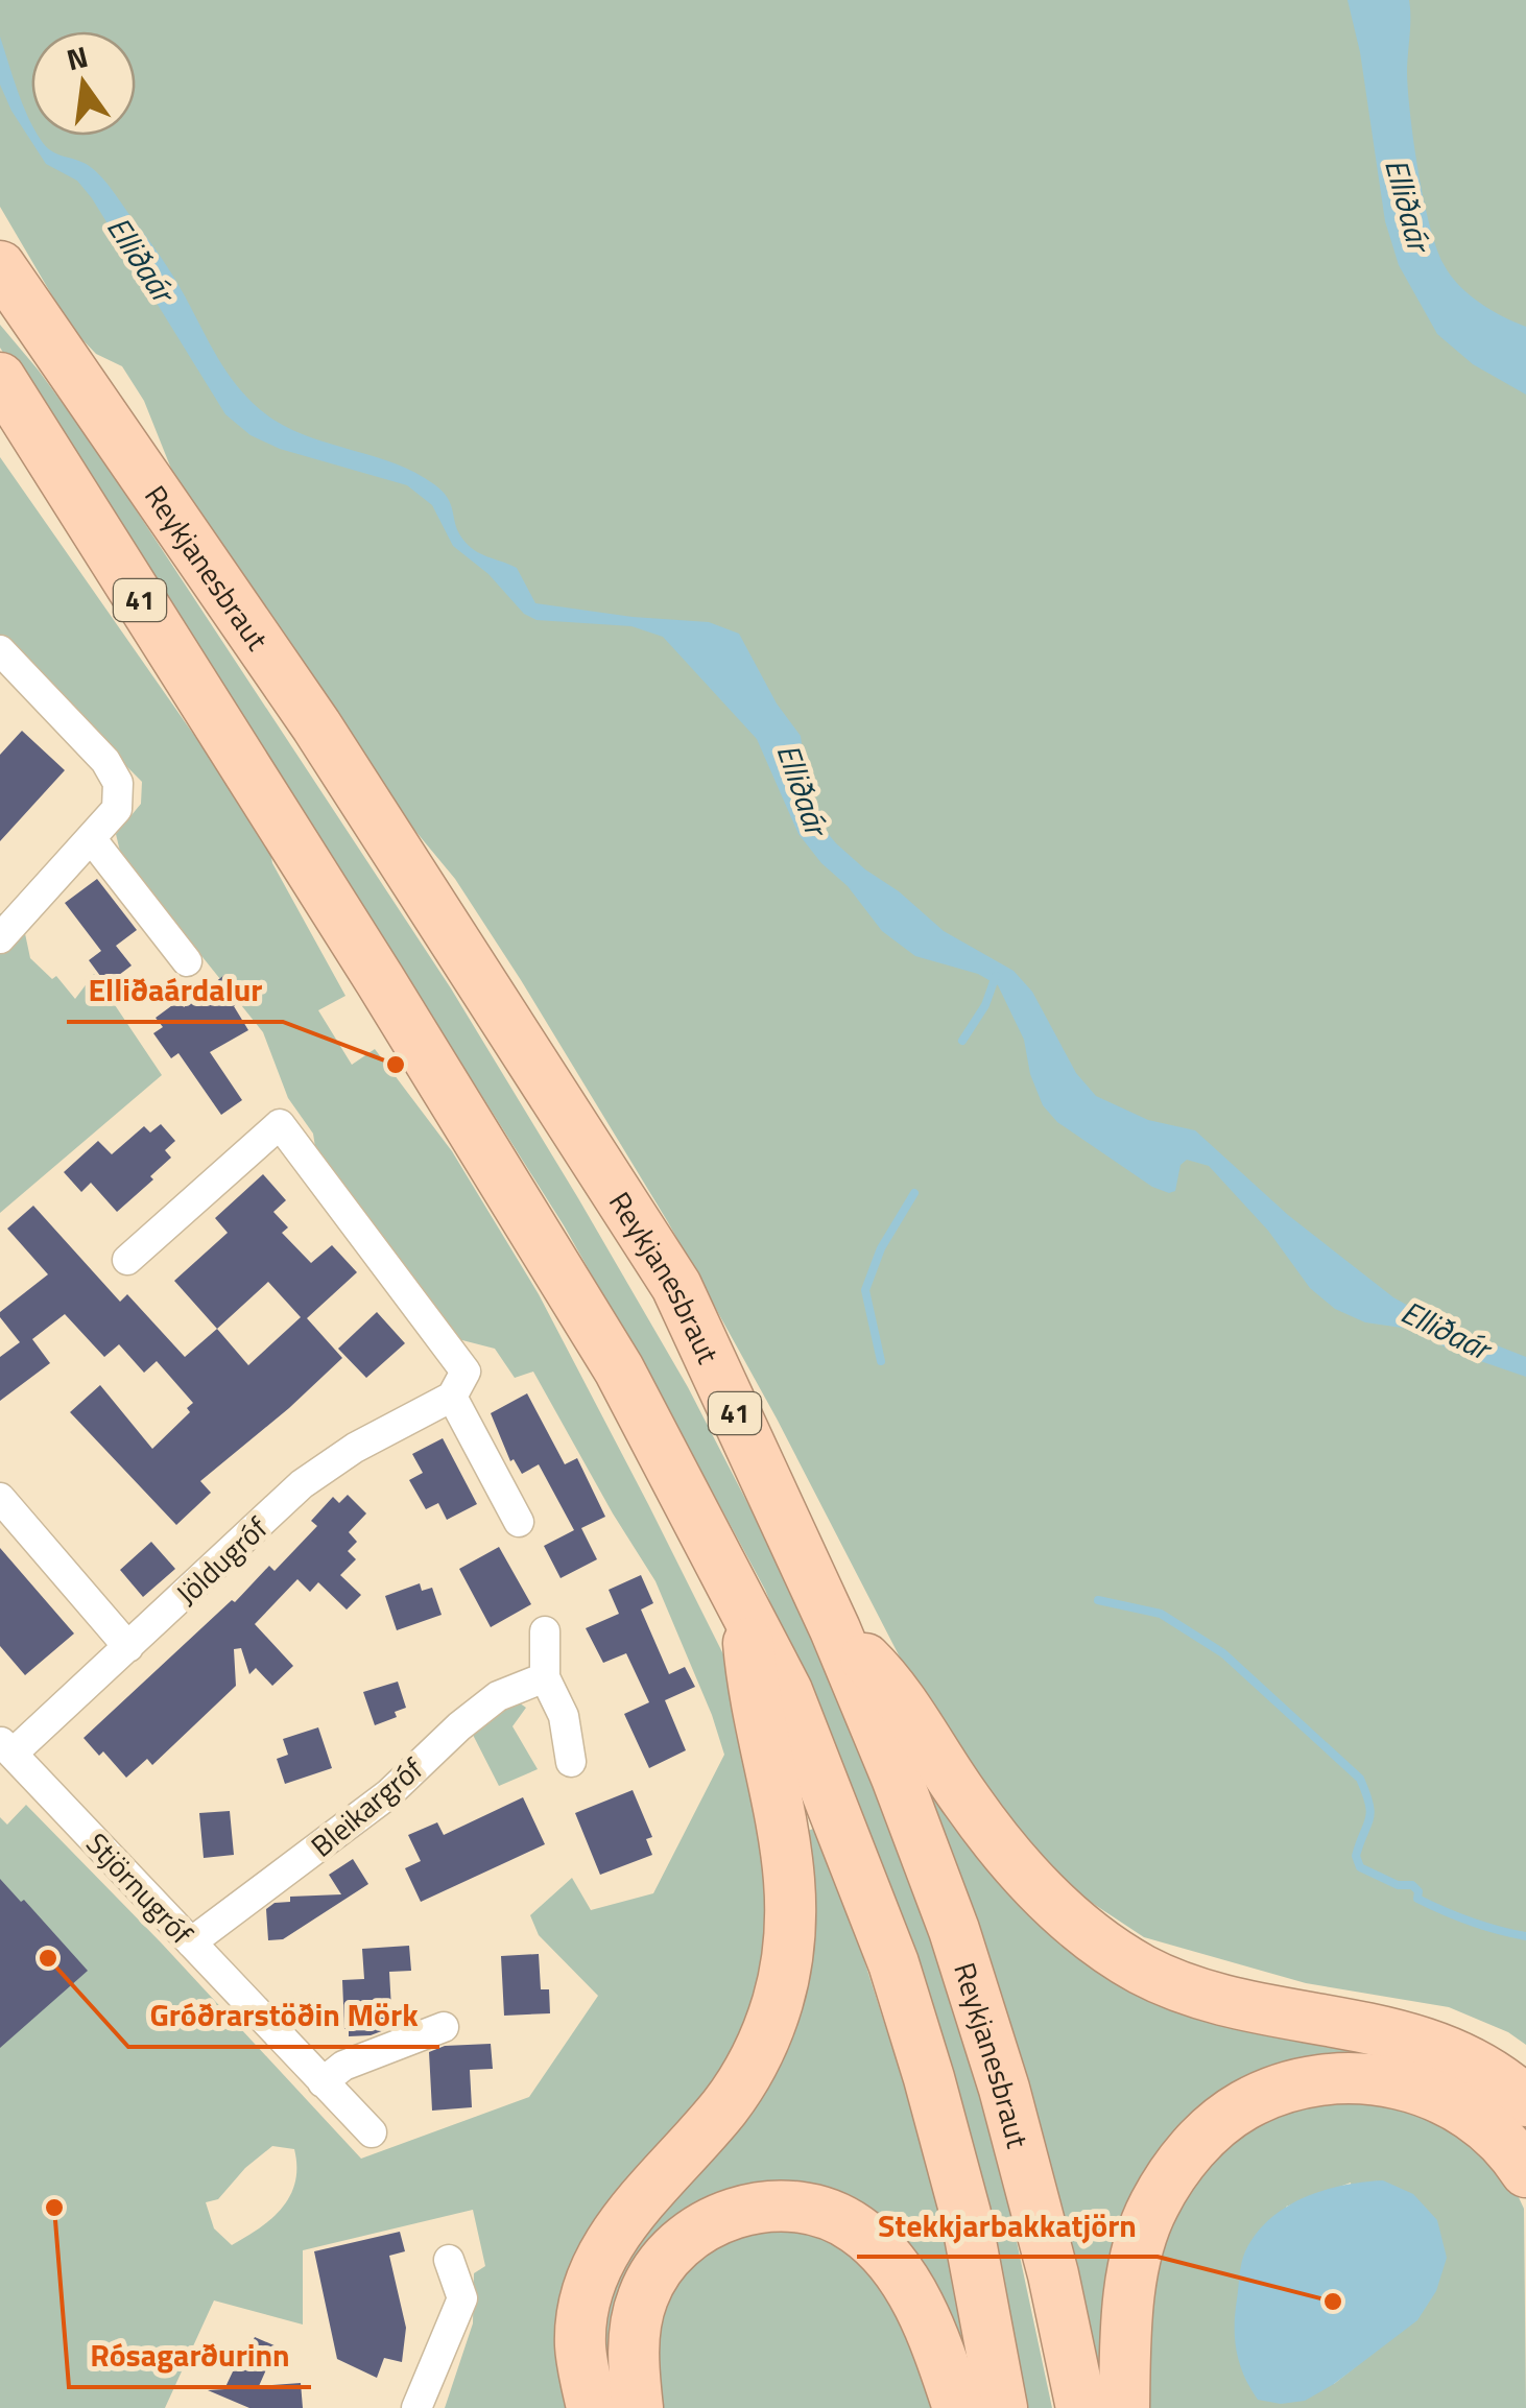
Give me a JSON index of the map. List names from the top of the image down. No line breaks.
{"streets":{"highway":["Reykjanesbraut","41"],"street":["Jöldugróf","Bleikargróf","Stjörnugróf"]},"crossings":[["Jöldugróf","Stjörnugróf"],["Bleikargróf","Stjörnugróf"]],"water":["Elliðaár"],"places":["Elliðaárdalur","Gróðrarstöðin Mörk","Rósagarðurinn","Stekkjarbakkatjörn"],"north":"top"}
